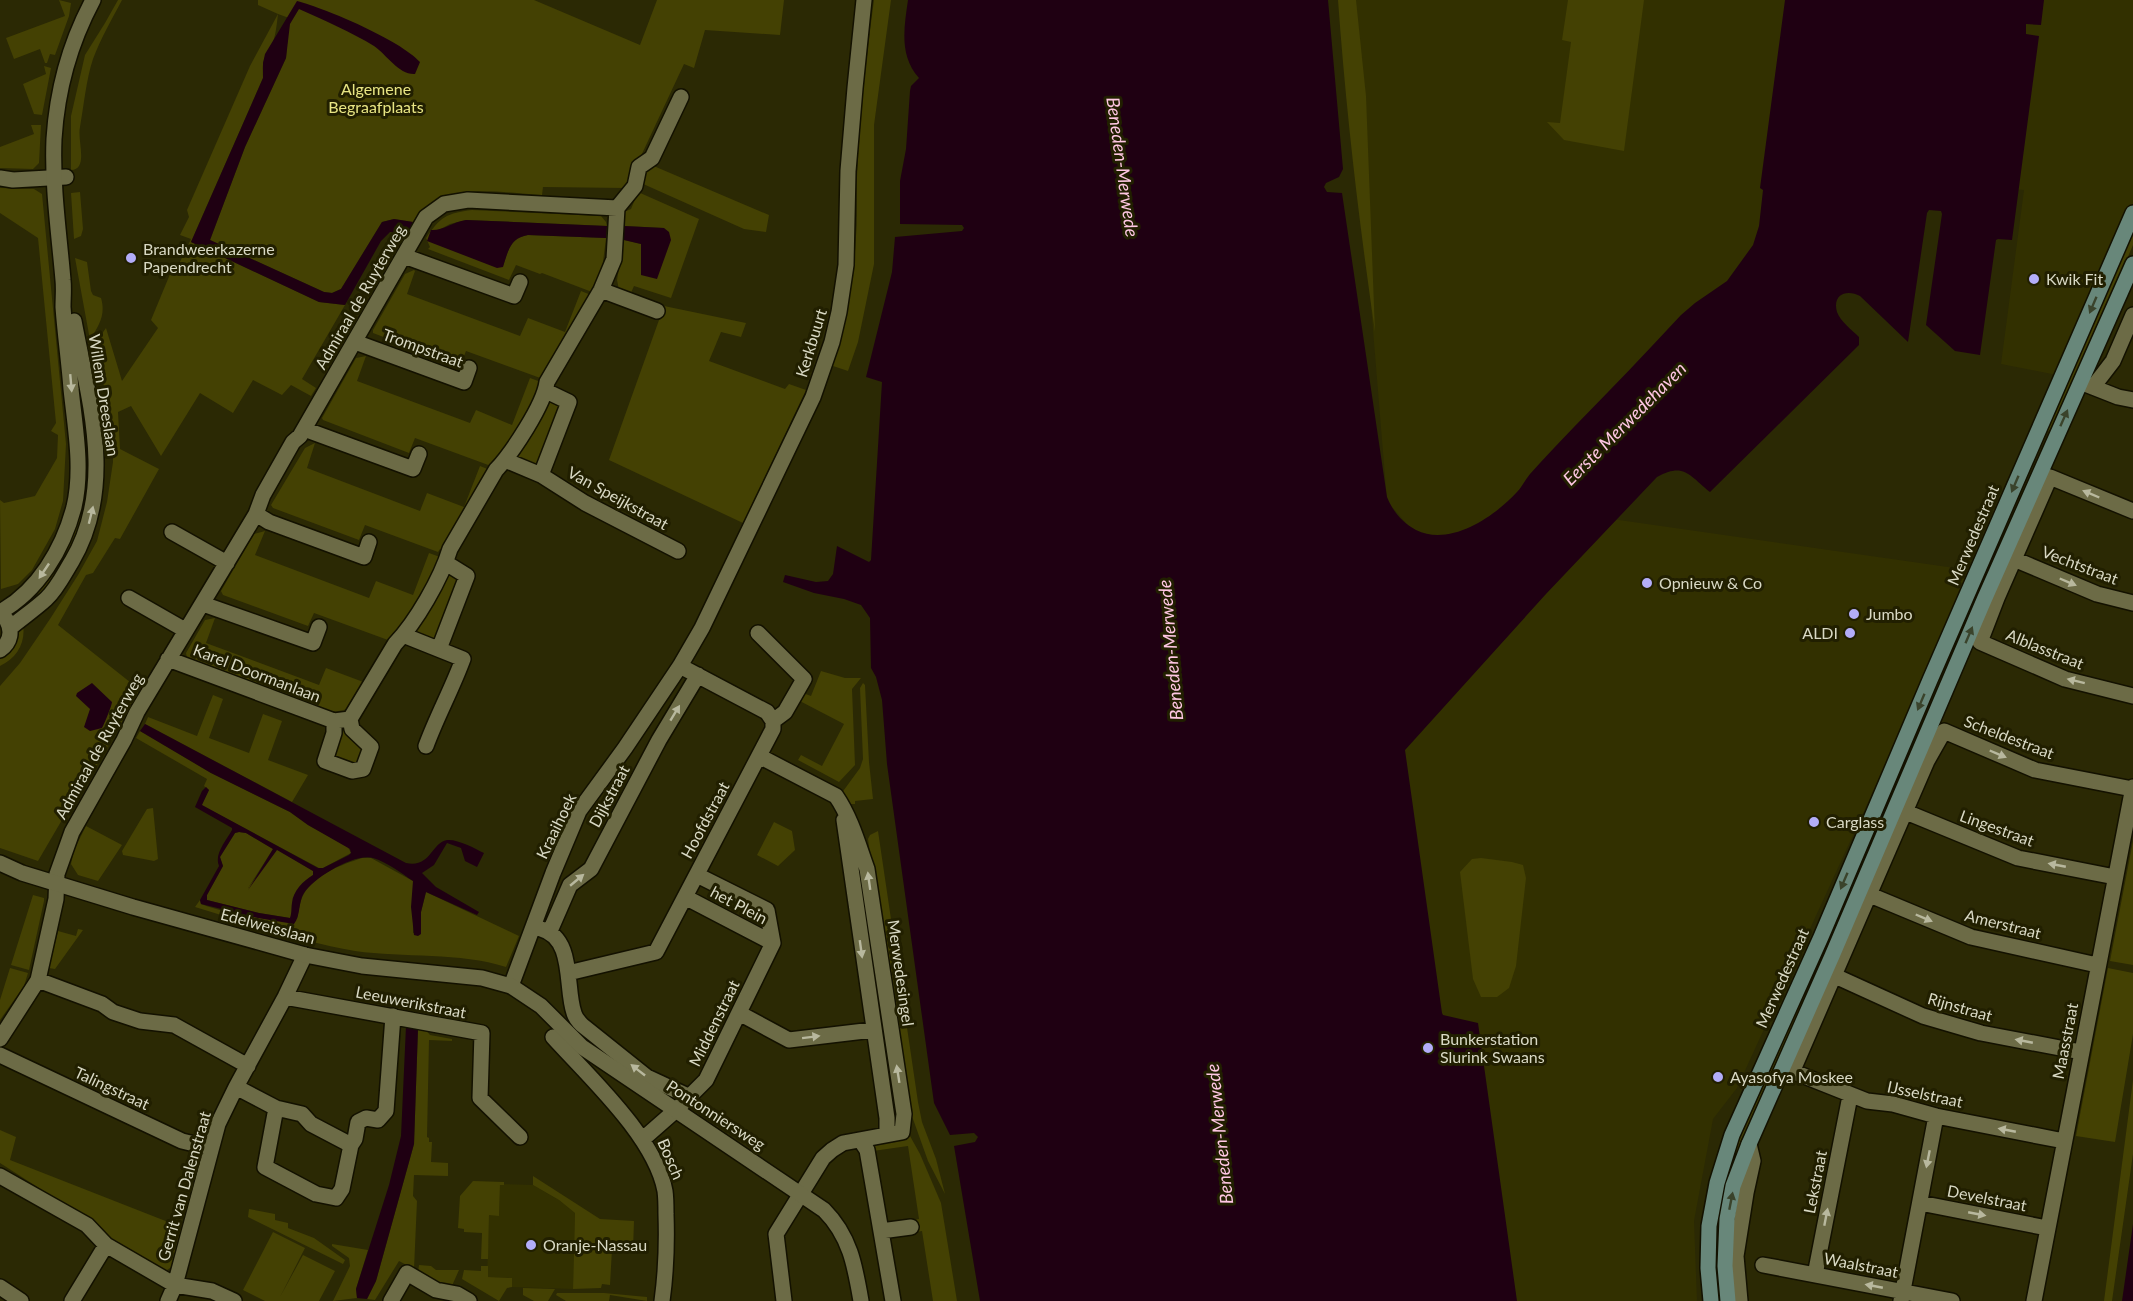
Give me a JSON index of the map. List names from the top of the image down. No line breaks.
{"streets":{"main road":["Merwedestraat"],"street":["Admiraal de Ruyterweg","Kerkbuurt","Trompstraat","Willem Dreeslaan","Van Speijkstraat","Vechtstraat","Alblasstraat","Karel Doormanlaan","Scheldestraat","Dijkstraat","Hoofdstraat","Kraaihoek","Lingestraat","het Plein","Amerstraat","Edelweisslaan","Merwedesingel","Leeuwerikstraat","Rijnstraat","Middenstraat","Maasstraat","Talingstraat","IJsselstraat","Pontonniersweg","Bosch","Lekstraat","Gerrit van Dalenstraat","Develstraat","Waalstraat"]},"crossings":[["Admiraal de Ruyterweg","Trompstraat"],["Admiraal de Ruyterweg","Karel Doormanlaan"],["Admiraal de Ruyterweg","Edelweisslaan"],["Kerkbuurt","Kraaihoek"],["Scheldestraat","Maasstraat"],["Hoofdstraat","het Plein"],["Hoofdstraat","Merwedesingel"],["Kraaihoek","Edelweisslaan"],["Kraaihoek","Pontonniersweg"],["Lingestraat","Maasstraat"],["het Plein","Middenstraat"],["Amerstraat","Maasstraat"],["Edelweisslaan","Pontonniersweg"],["Edelweisslaan","Gerrit van Dalenstraat"],["Leeuwerikstraat","Gerrit van Dalenstraat"],["Rijnstraat","Maasstraat"],["Middenstraat","Pontonniersweg"],["Middenstraat","Bosch"],["Maasstraat","IJsselstraat"],["Maasstraat","Develstraat"],["Talingstraat","Gerrit van Dalenstraat"],["IJsselstraat","Lekstraat"],["Lekstraat","Waalstraat"]],"one_way":["Alblasstraat","Scheldestraat","Dijkstraat","Lingestraat","Amerstraat","Rijnstraat","IJsselstraat","Develstraat","Waalstraat"],"water":["Beneden-Merwede","Eerste Merwedehaven"],"parks":["Algemene Begraafplaats"],"places":["Brandweerkazerne Papendrecht","Kwik Fit","Opnieuw & Co","Jumbo","ALDI","Carglass","Bunkerstation Slurink Swaans","Ayasofya Moskee","Oranje-Nassau"]}
